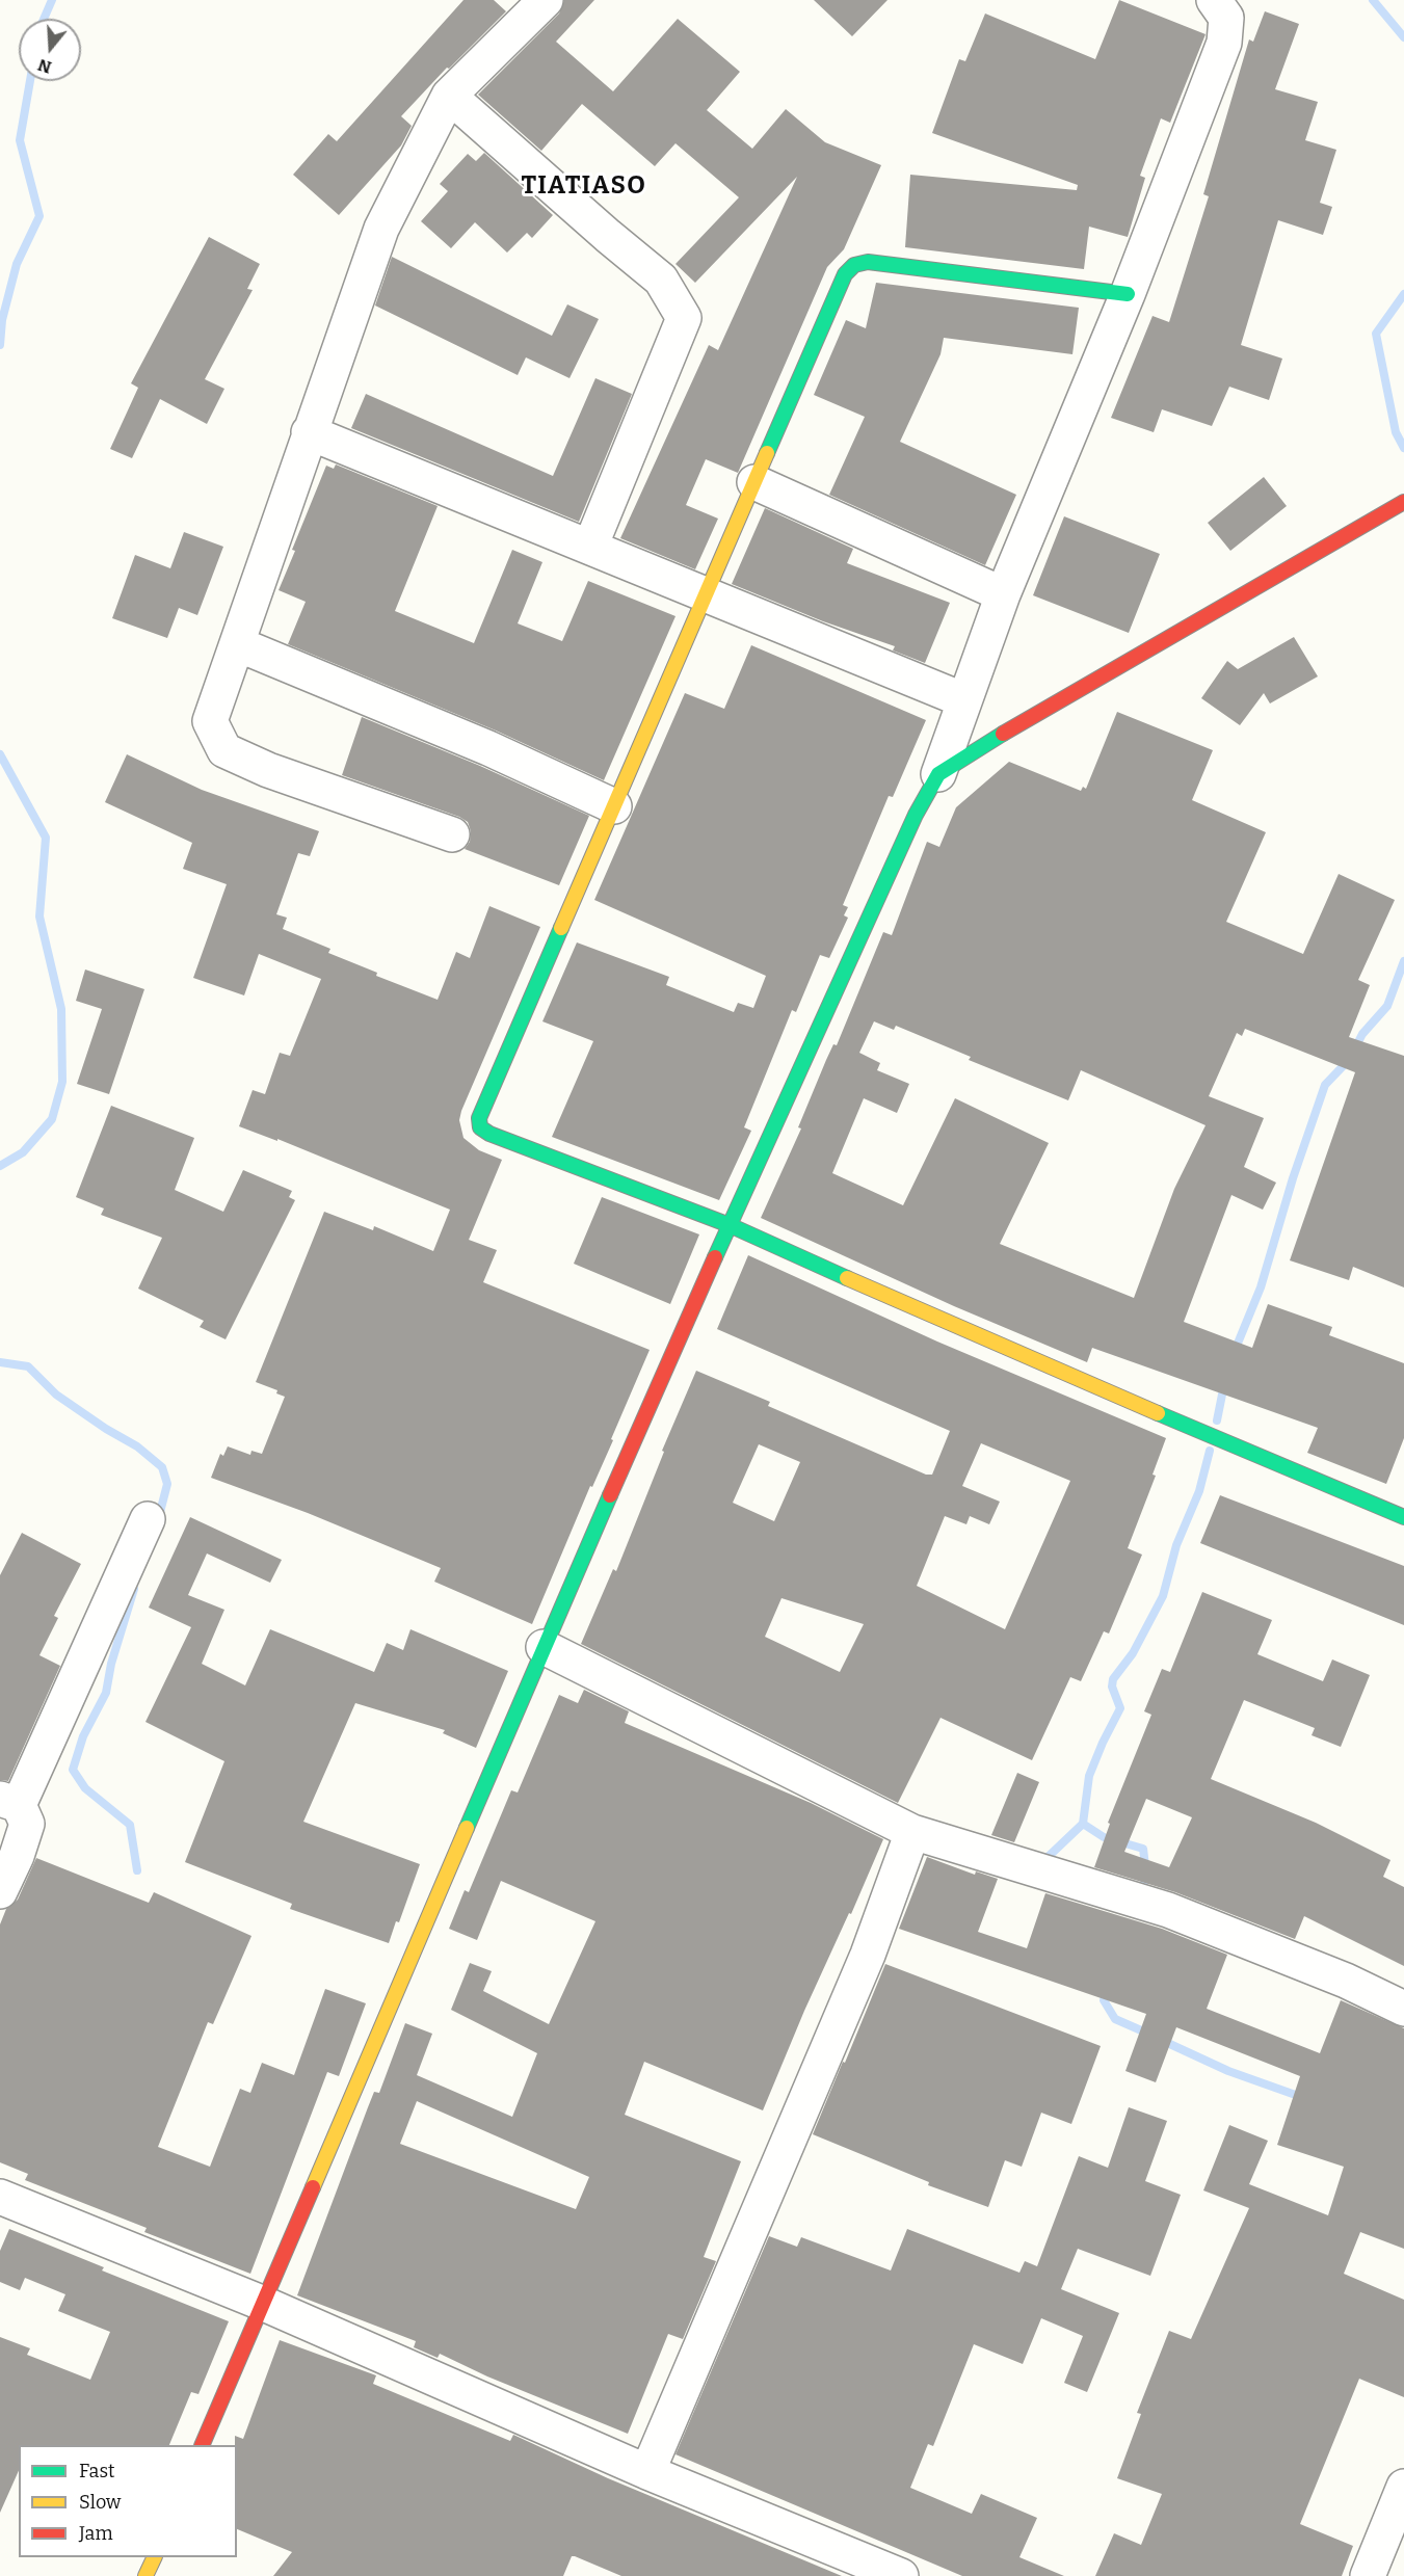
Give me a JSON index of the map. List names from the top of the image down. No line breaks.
{"districts":["TIATIASO"],"legend":["Fast","Slow","Jam"],"north":"bottom"}
